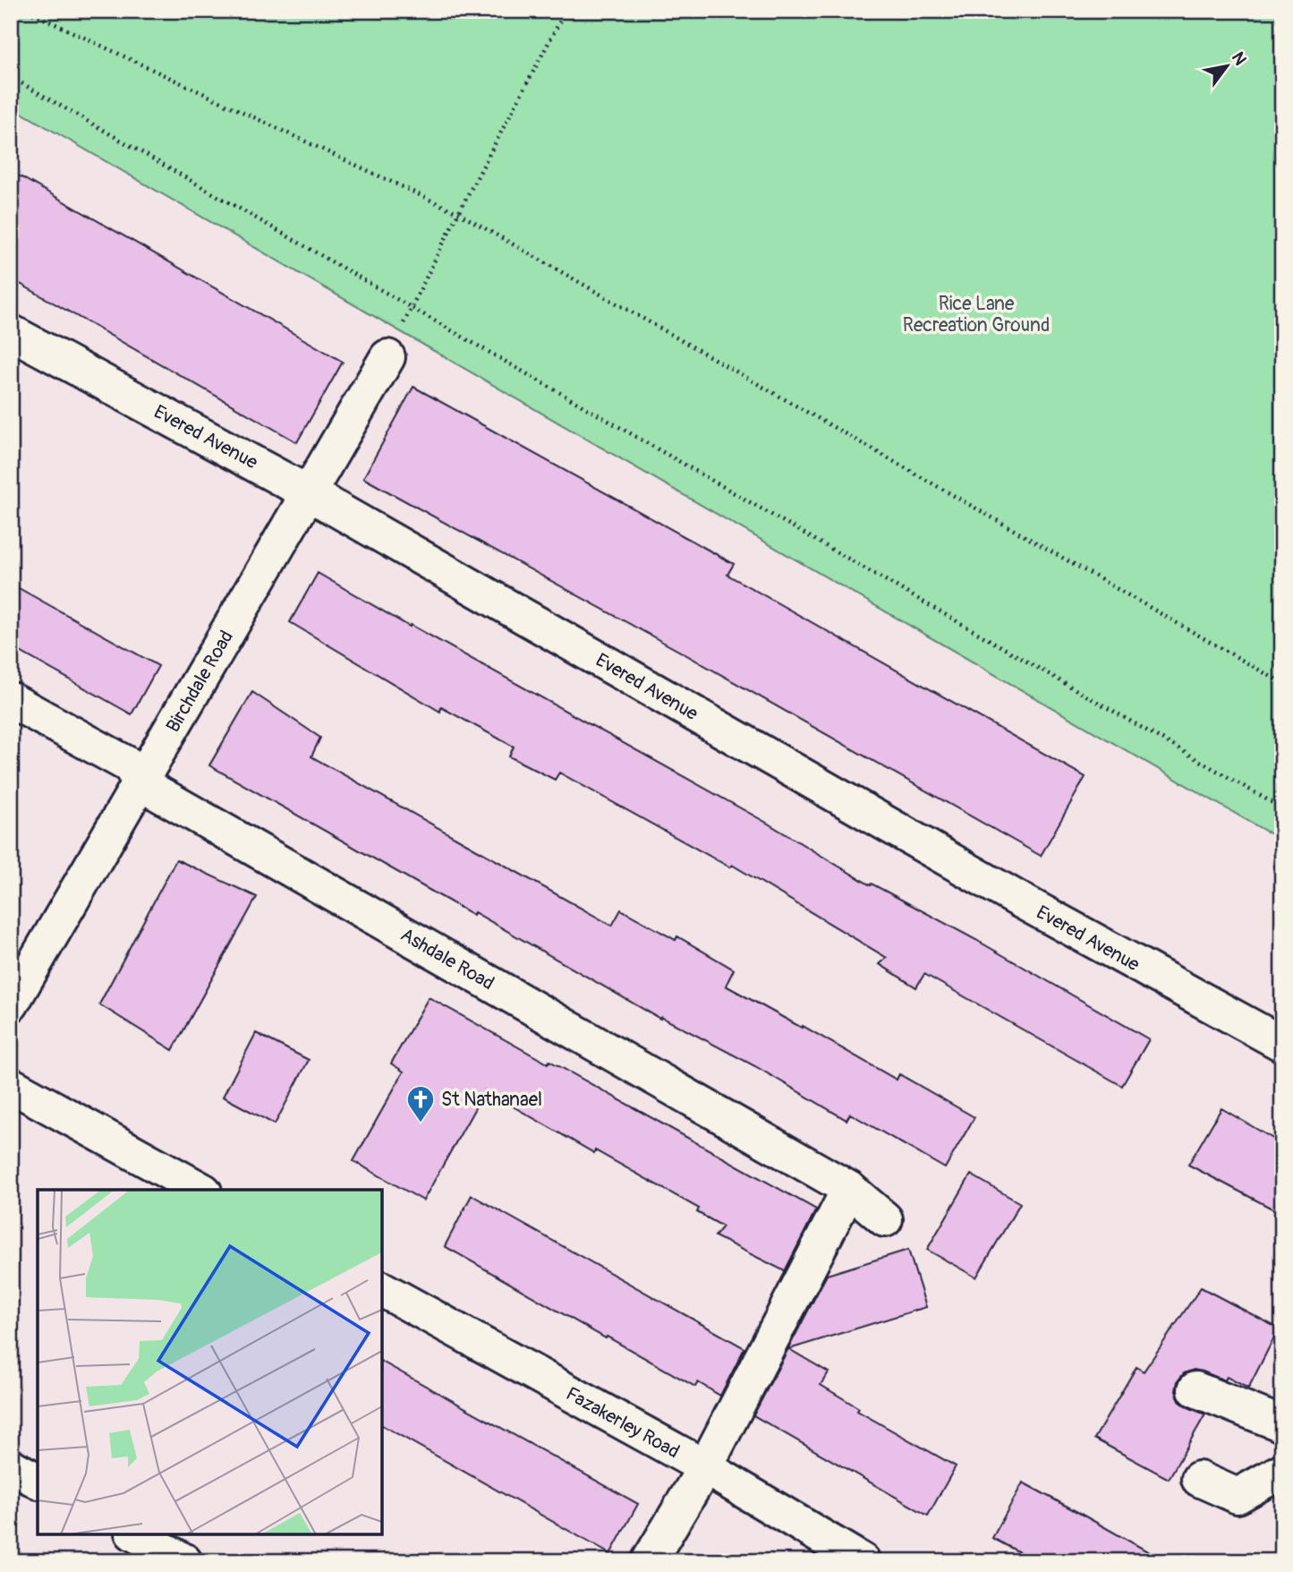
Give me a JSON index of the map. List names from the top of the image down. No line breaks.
{"streets":{"street":["Evered Avenue","Birchdale Road","Ashdale Road","Fazakerley Road"]},"crossings":[["Evered Avenue","Birchdale Road"],["Birchdale Road","Ashdale Road"]],"parks":["Rice Lane Recreation Ground"],"places":{"church":["St Nathanael"]},"north":"top right"}
